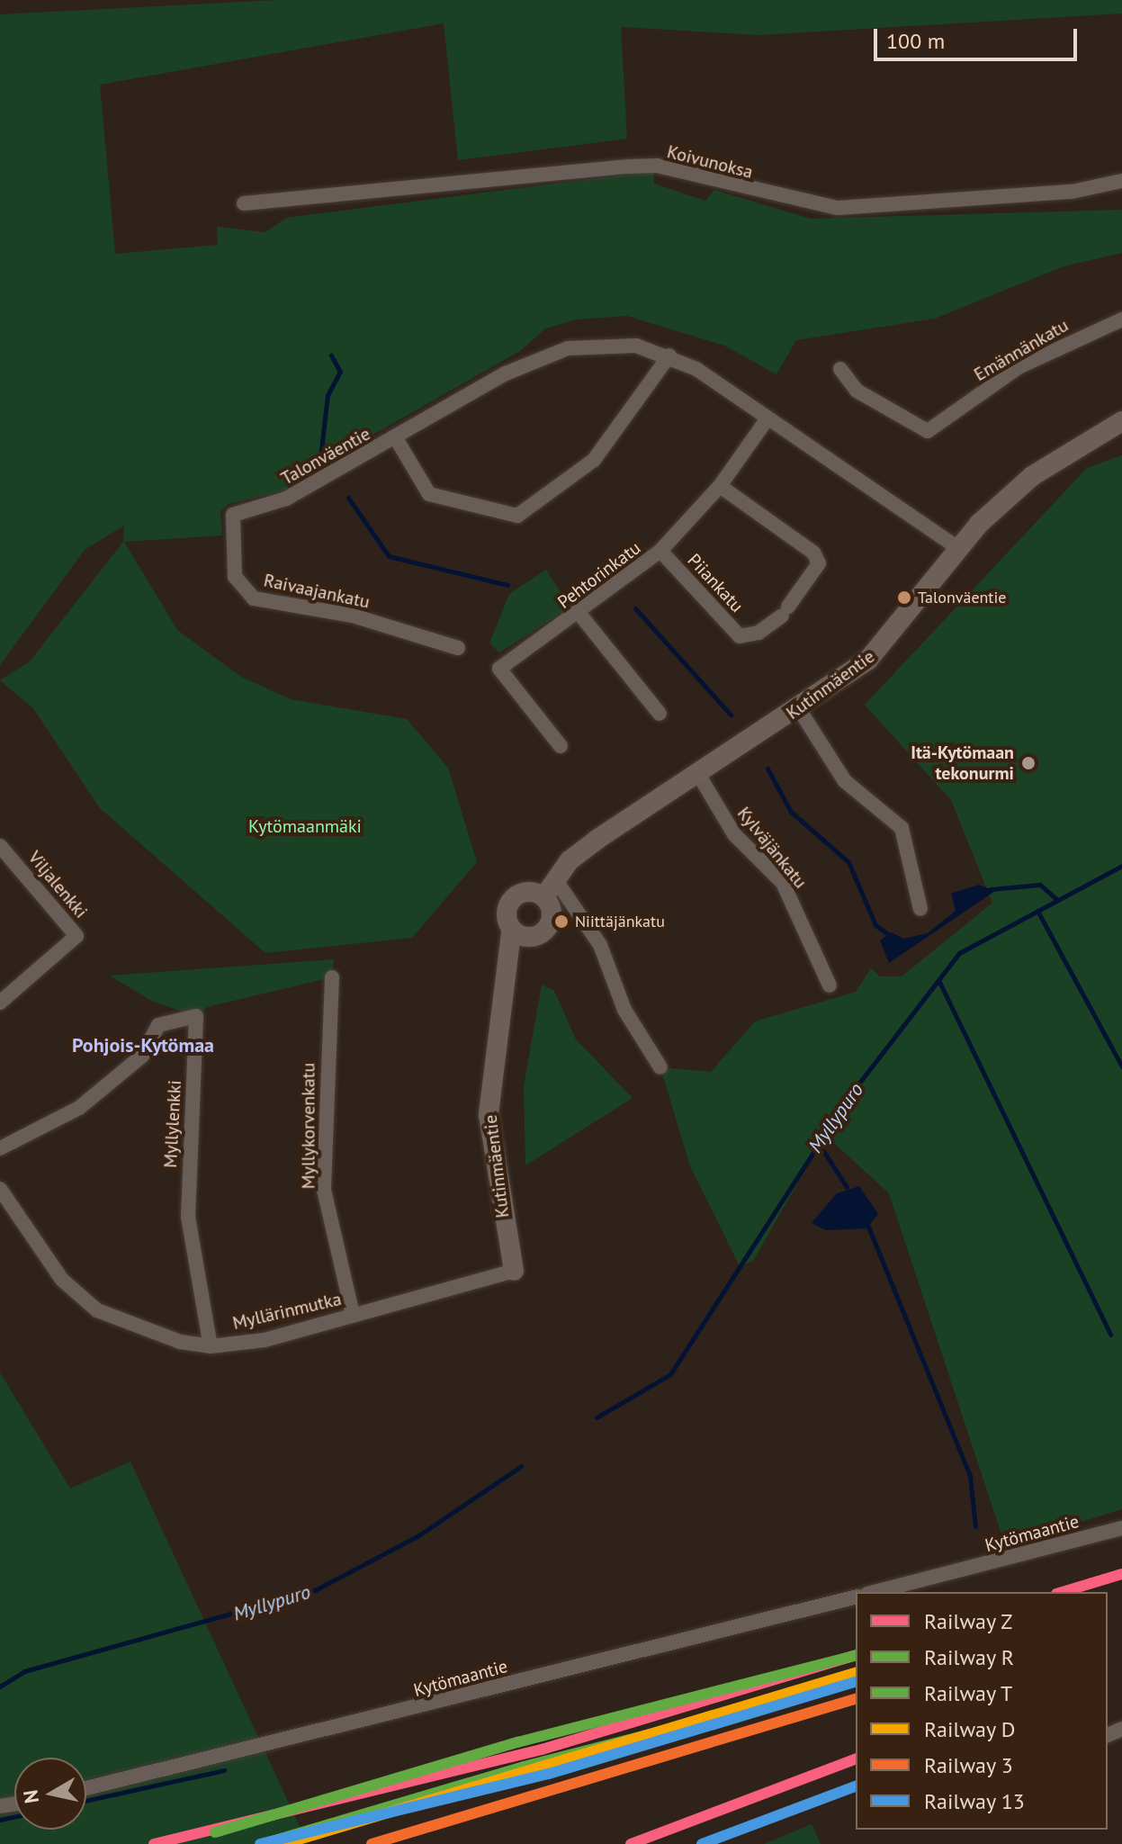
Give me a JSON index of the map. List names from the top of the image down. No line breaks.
{"streets":{"street":["Koivunoksa","Emännänkatu","Talonväentie","Pehtorinkatu","Piiankatu","Raivaajankatu","Kutinmäentie","Kylväjänkatu","Viljalenkki","Myllylenkki","Myllykorvenkatu","Myllärinmutka","Kytömaantie"]},"crossings":[["Talonväentie","Pehtorinkatu"],["Talonväentie","Raivaajankatu"],["Talonväentie","Kutinmäentie"],["Pehtorinkatu","Piiankatu"],["Kutinmäentie","Kylväjänkatu"],["Kutinmäentie","Myllärinmutka"],["Myllylenkki","Myllärinmutka"],["Myllykorvenkatu","Myllärinmutka"]],"districts":["Pohjois-Kytömaa"],"water":["Myllypuro"],"parks":["Kytömaanmäki"],"places":["Talonväentie","Itä-Kytömaan tekonurmi","Niittäjänkatu"],"lines":["rail line Z","rail line T","rail line D","rail line R","rail line 13","rail line 3"],"legend":["Railway Z","Railway R","Railway T","Railway D","Railway 3","Railway 13"],"scale_bar":"100 m","north":"left"}
